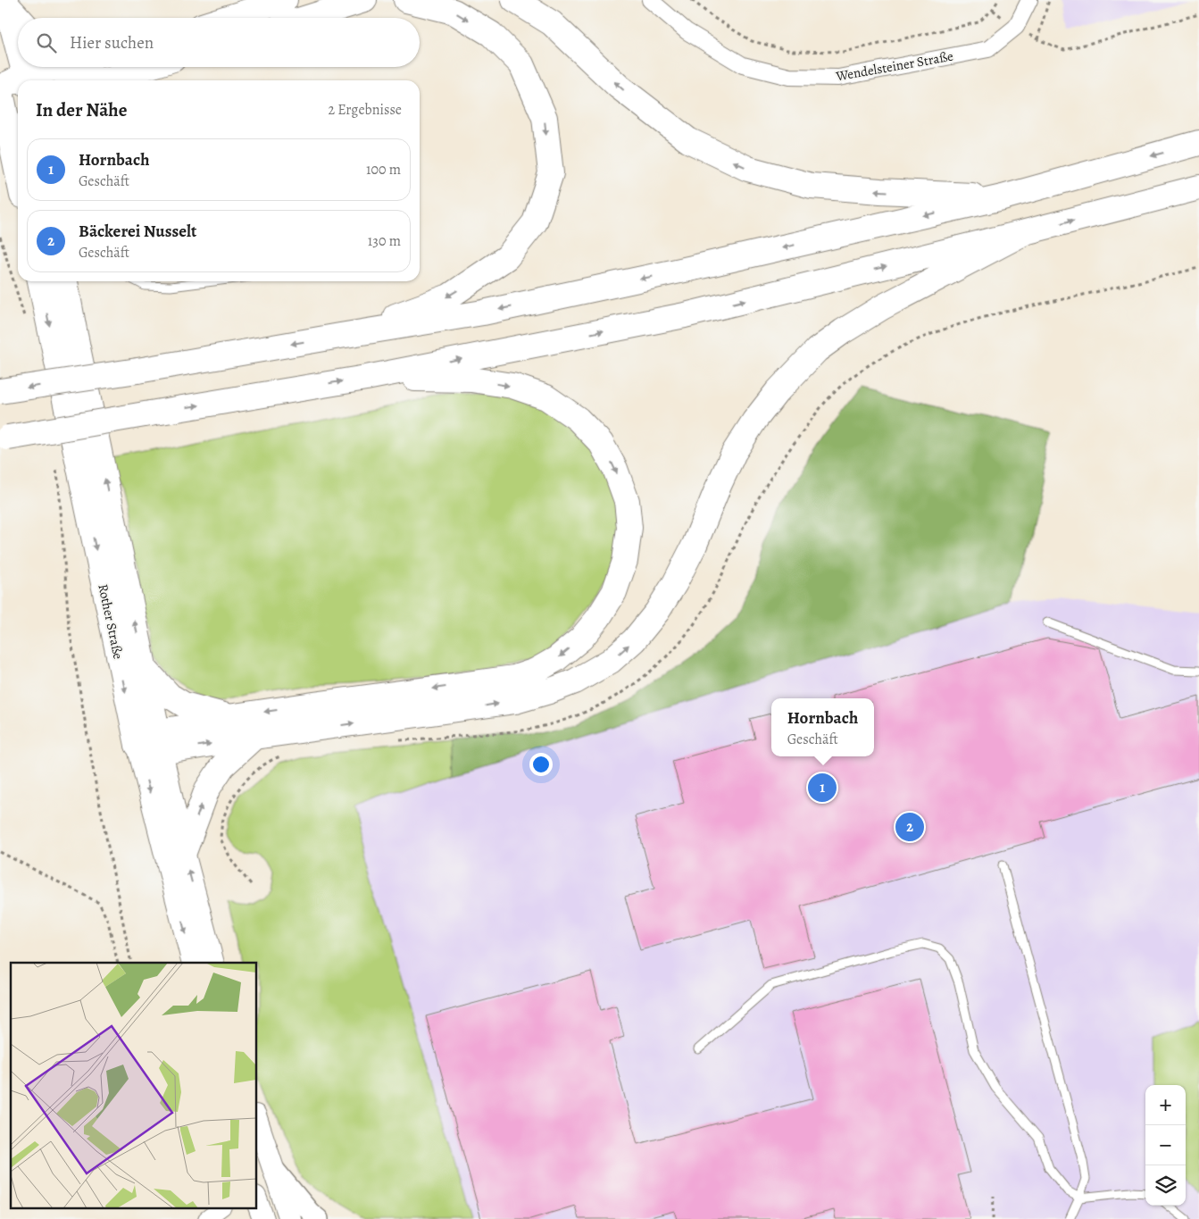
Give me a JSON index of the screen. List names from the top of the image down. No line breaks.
{"streets":{"main road":["Rother Straße"],"street":["Wendelsteiner Straße"]},"page":{"search":"Hier suchen","heading":["In der Nähe","2 Ergebnisse"],"list":[{"mark":"1","name":"Hornbach","note":"Geschäft","value":"100 m"},{"mark":"2","name":"Bäckerei Nusselt","note":"Geschäft","value":"130 m"}],"popup":["Hornbach","Geschäft"],"pins":["1","2"],"map_buttons":["+","−"]}}
